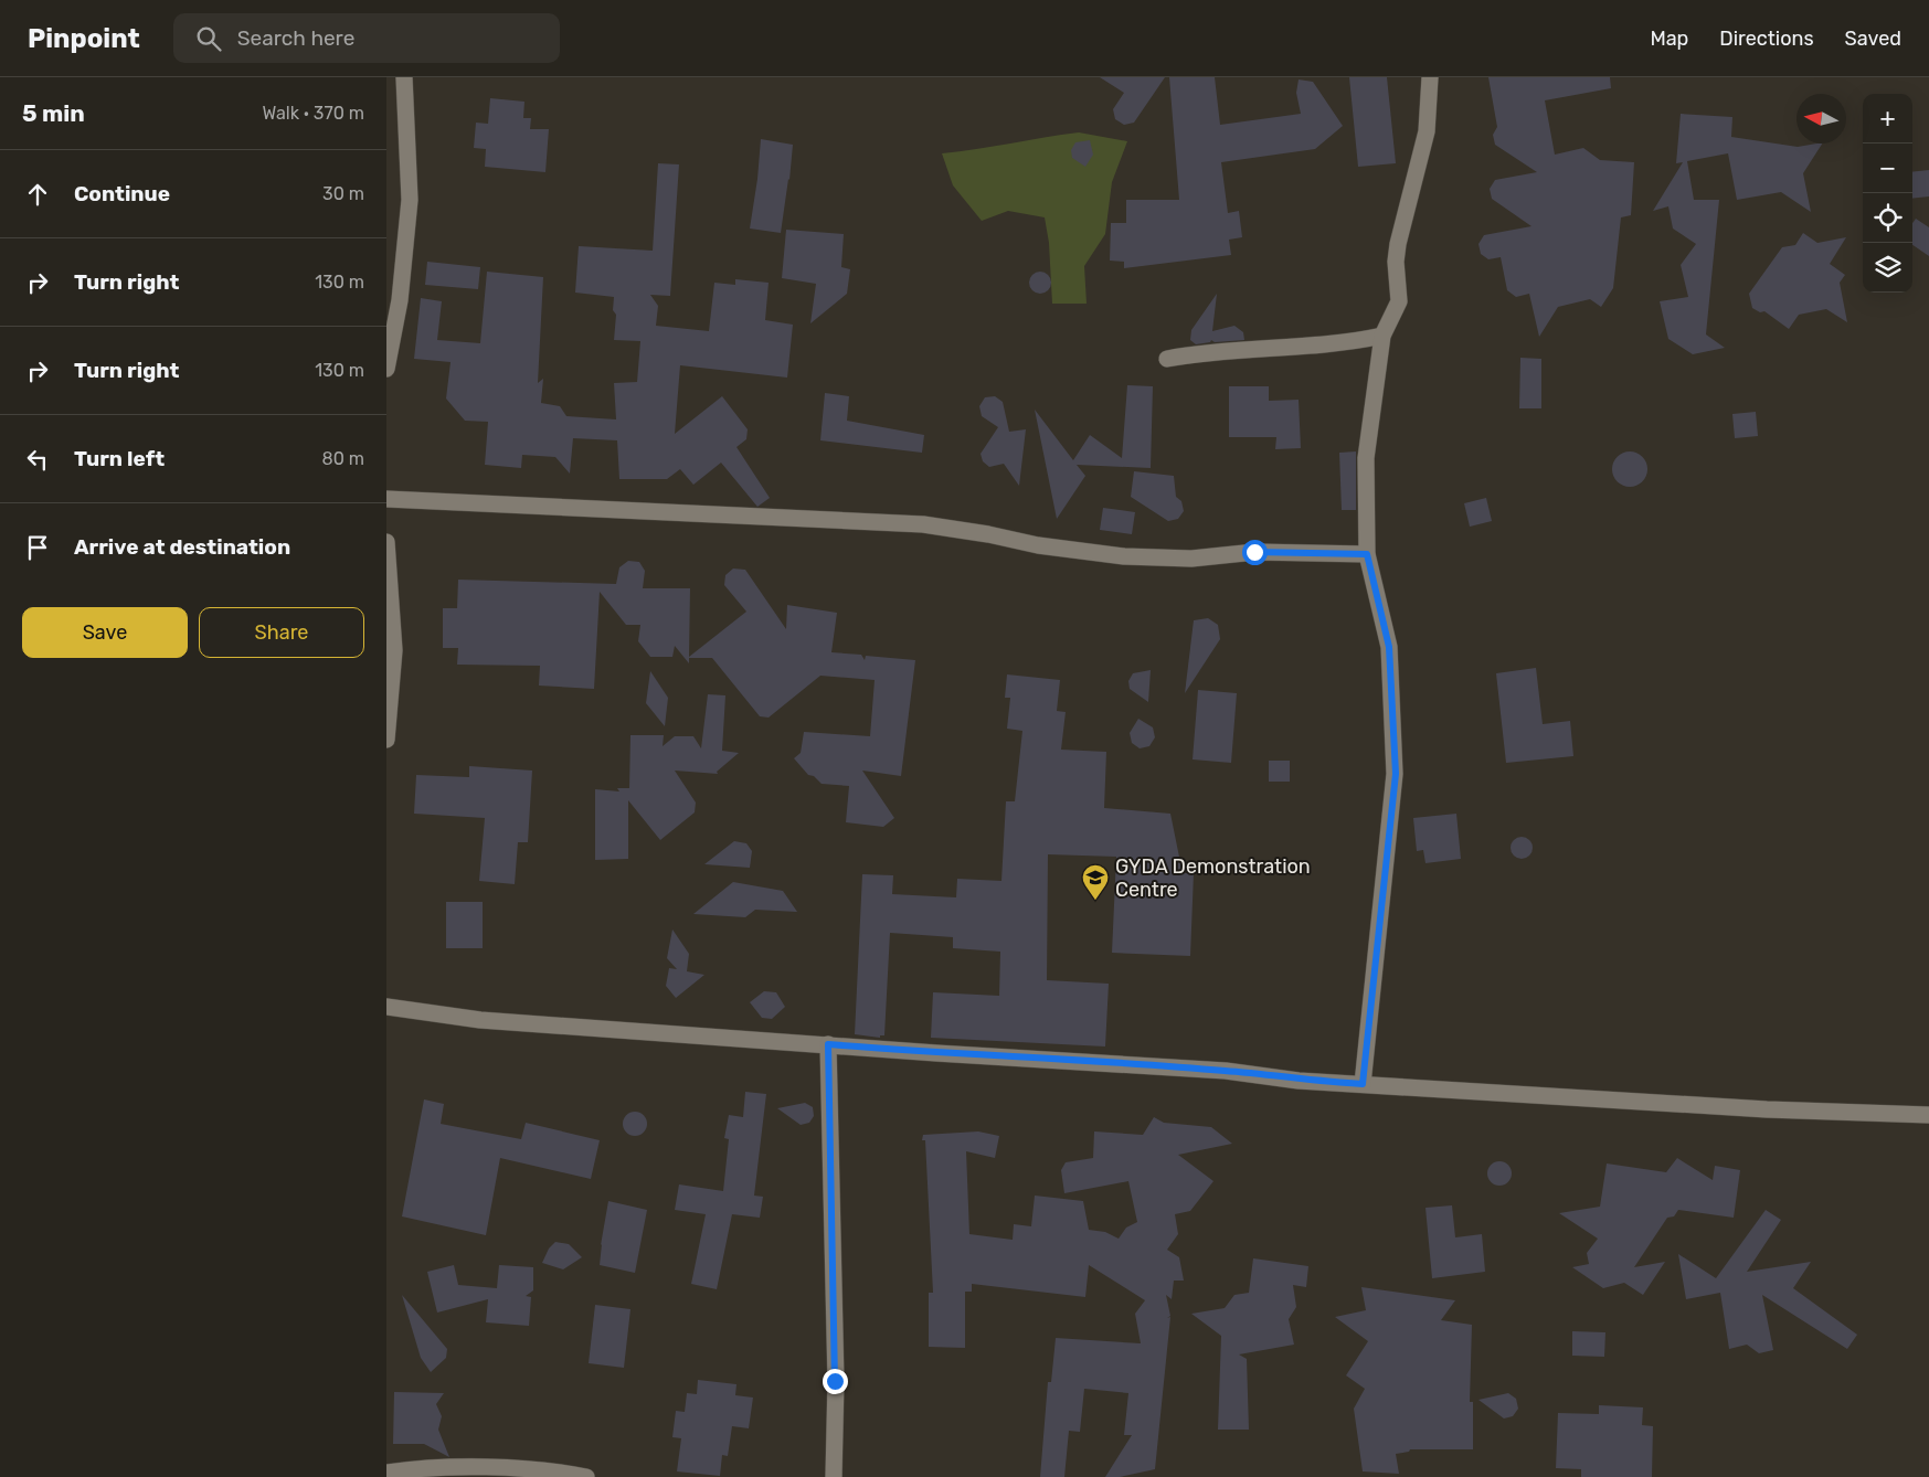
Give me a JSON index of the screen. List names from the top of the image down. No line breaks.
{"places":{"school or university":["GYDA Demonstration Centre"]},"north":"left","page":{"header":"Pinpoint","search":"Search here","nav":["Map","Directions","Saved"],"heading":["5 min","Walk · 370 m"],"map_buttons":["+","−"],"list":[["Continue","30 m"],["Turn right","130 m"],["Turn right","130 m"],["Turn left","80 m"],"Arrive at destination"],"buttons":["Save","Share"]}}
